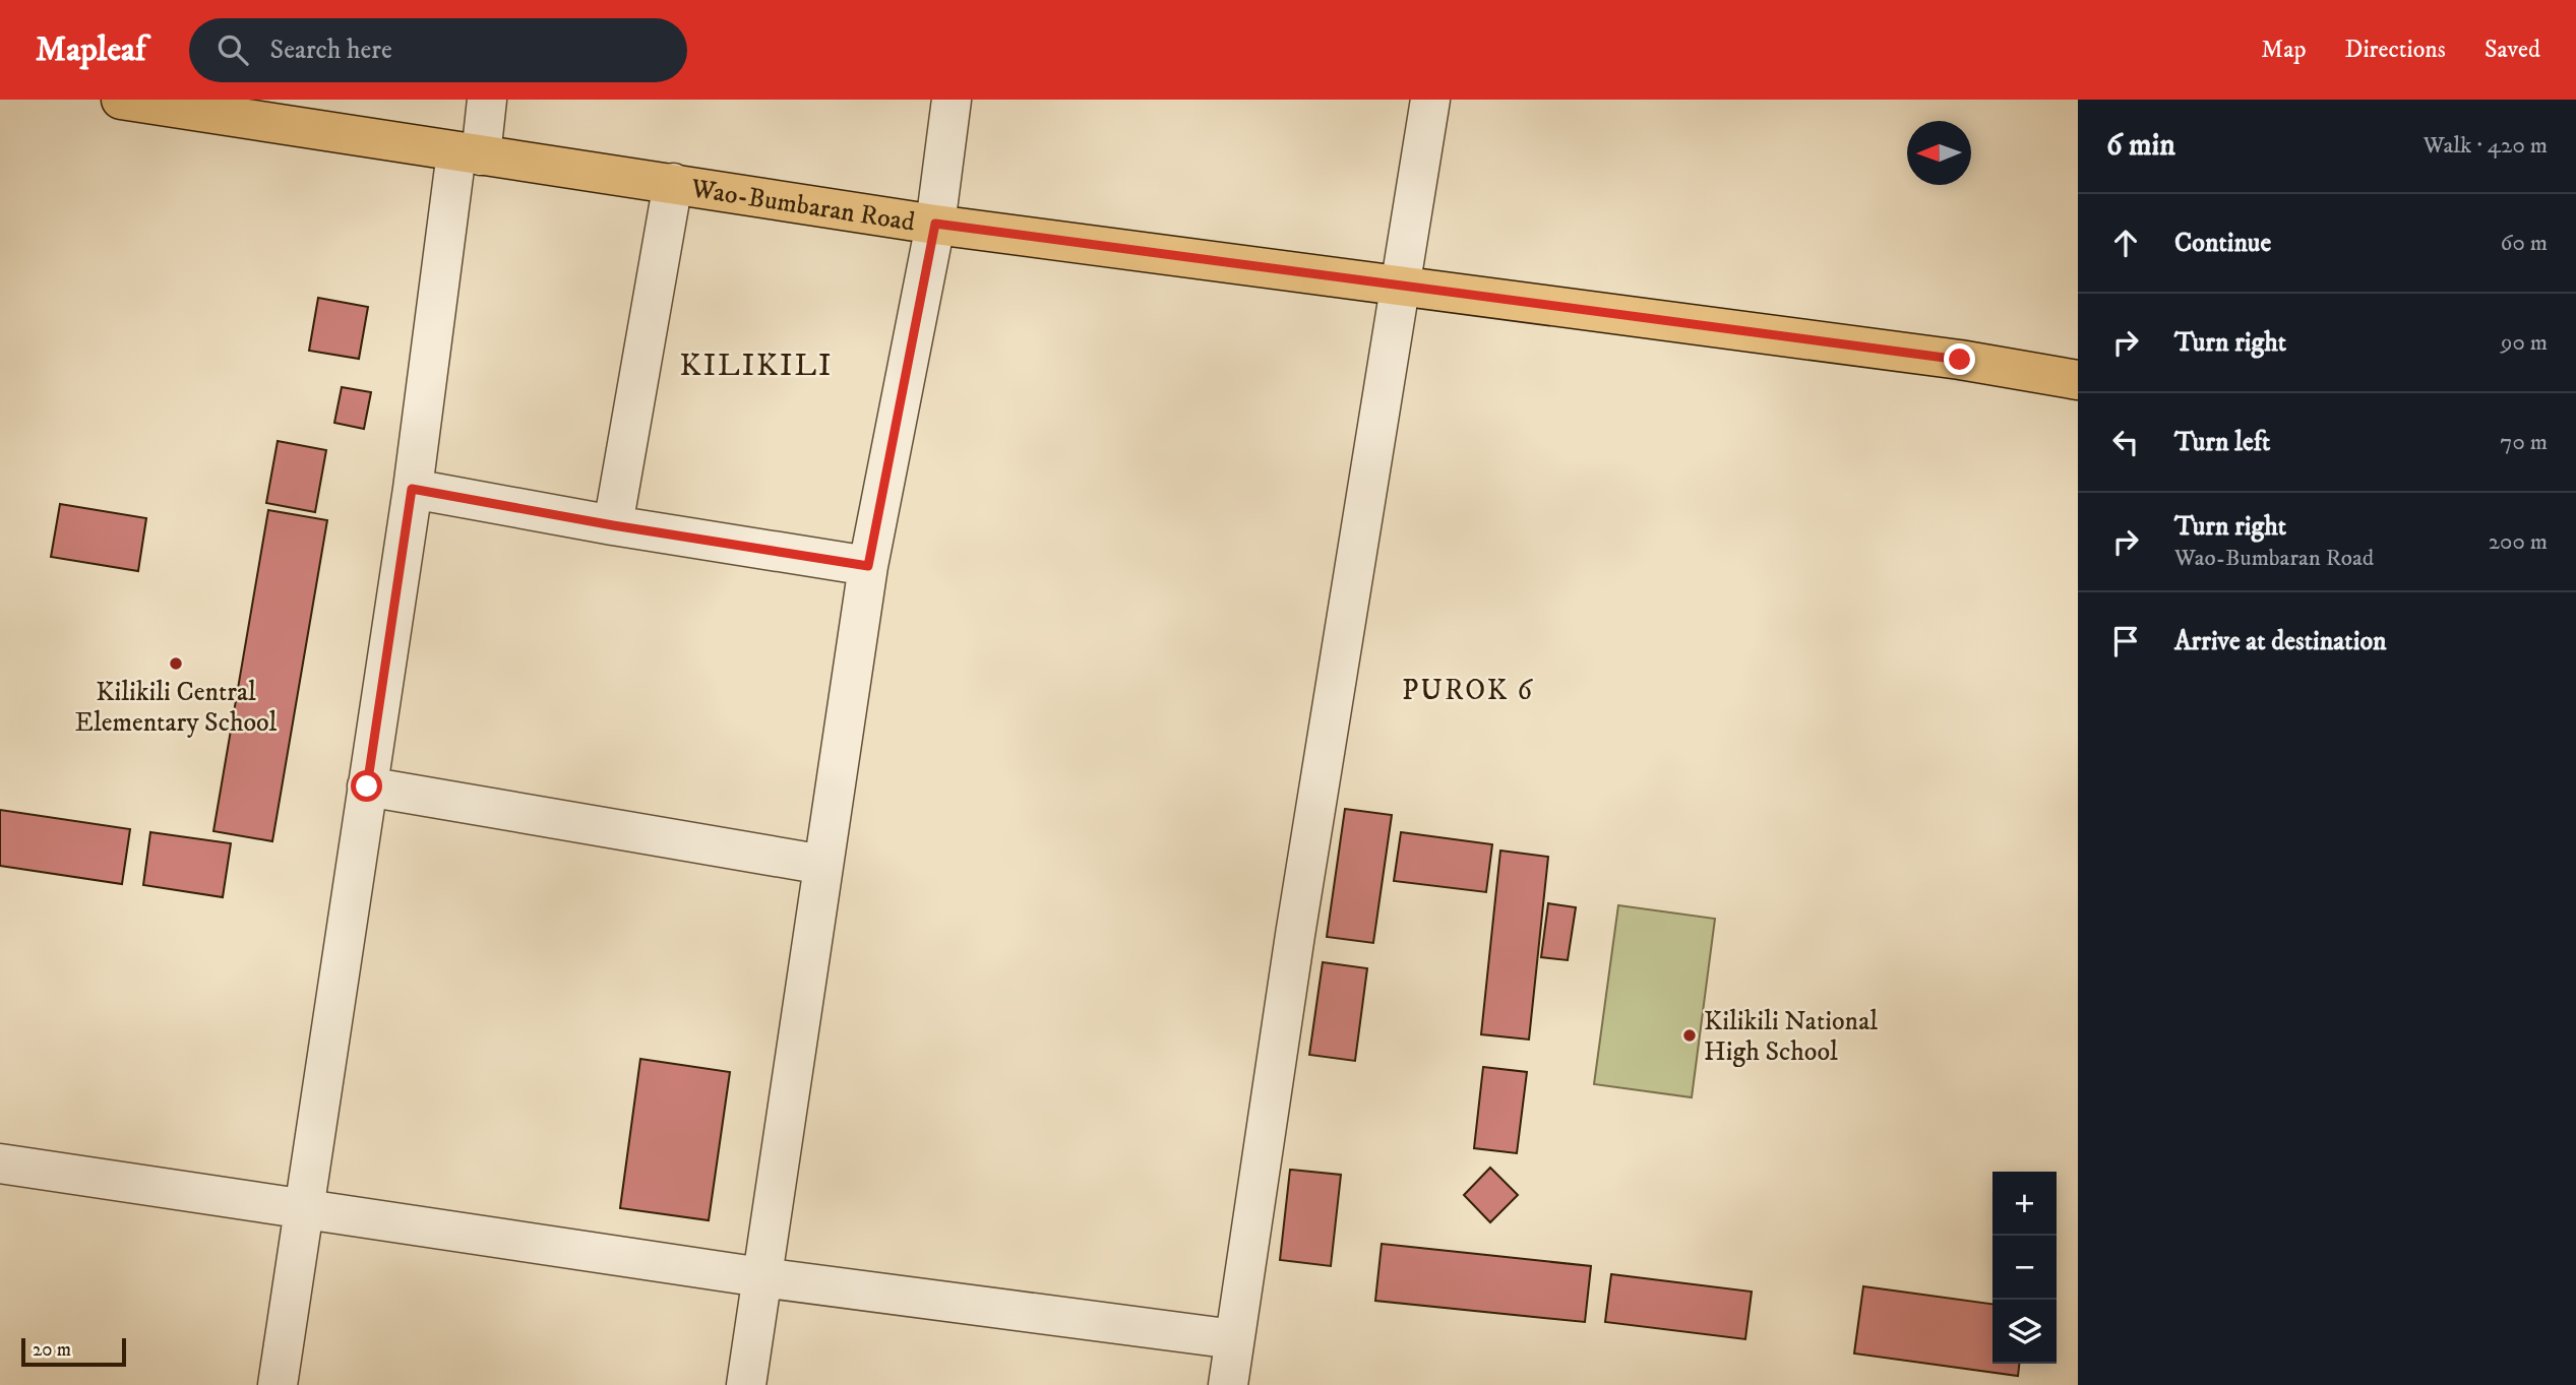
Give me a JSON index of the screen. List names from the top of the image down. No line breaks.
{"streets":{"main road":["Wao-Bumbaran Road"]},"districts":["KILIKILI","PUROK 6"],"places":["Kilikili Central Elementary School","Kilikili National High School"],"scale_bar":"20 m","north":"left","page":{"header":"Mapleaf","search":"Search here","nav":["Map","Directions","Saved"],"heading":["6 min","Walk · 420 m"],"list":[["Continue","60 m"],["Turn right","90 m"],["Turn left","70 m"],["Turn right","Wao-Bumbaran Road","200 m"],"Arrive at destination"],"map_buttons":["+","−"],"scale":"20 m"}}
